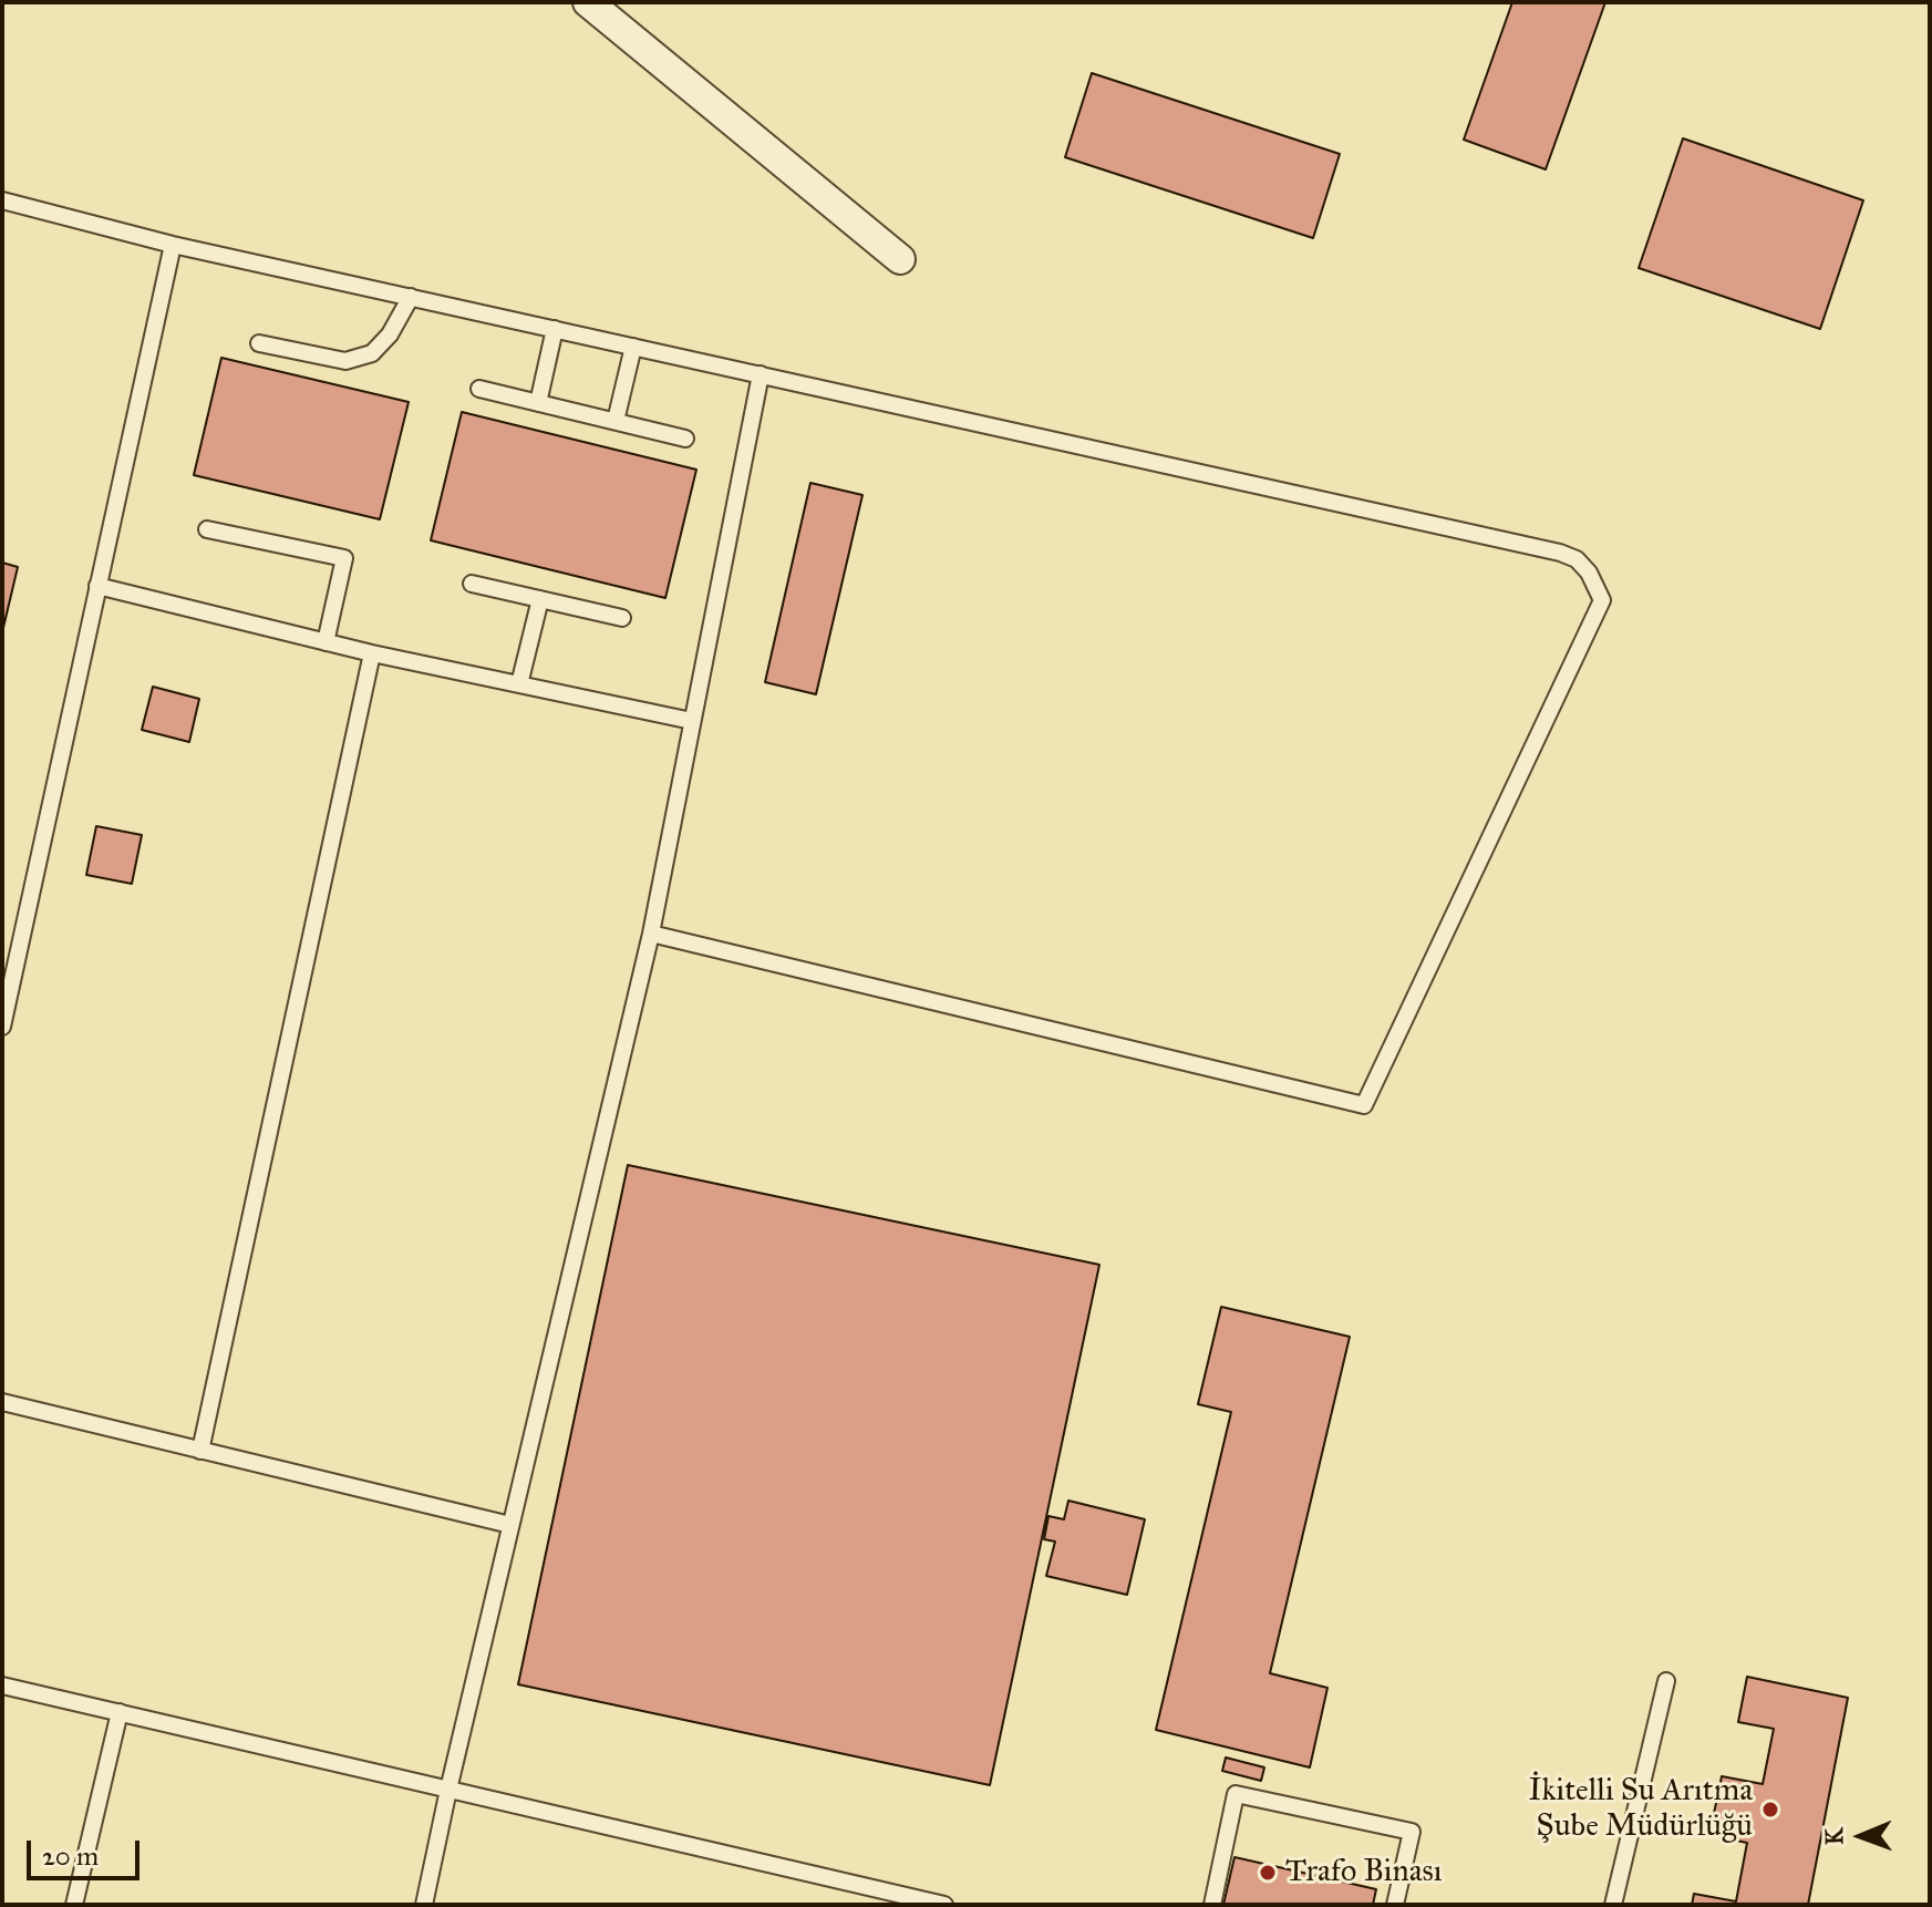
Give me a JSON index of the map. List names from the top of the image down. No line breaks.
{"places":["İkitelli Su Arıtma Şube Müdürlüğü","Trafo Binası"],"scale_bar":"20 m","north":"left"}
